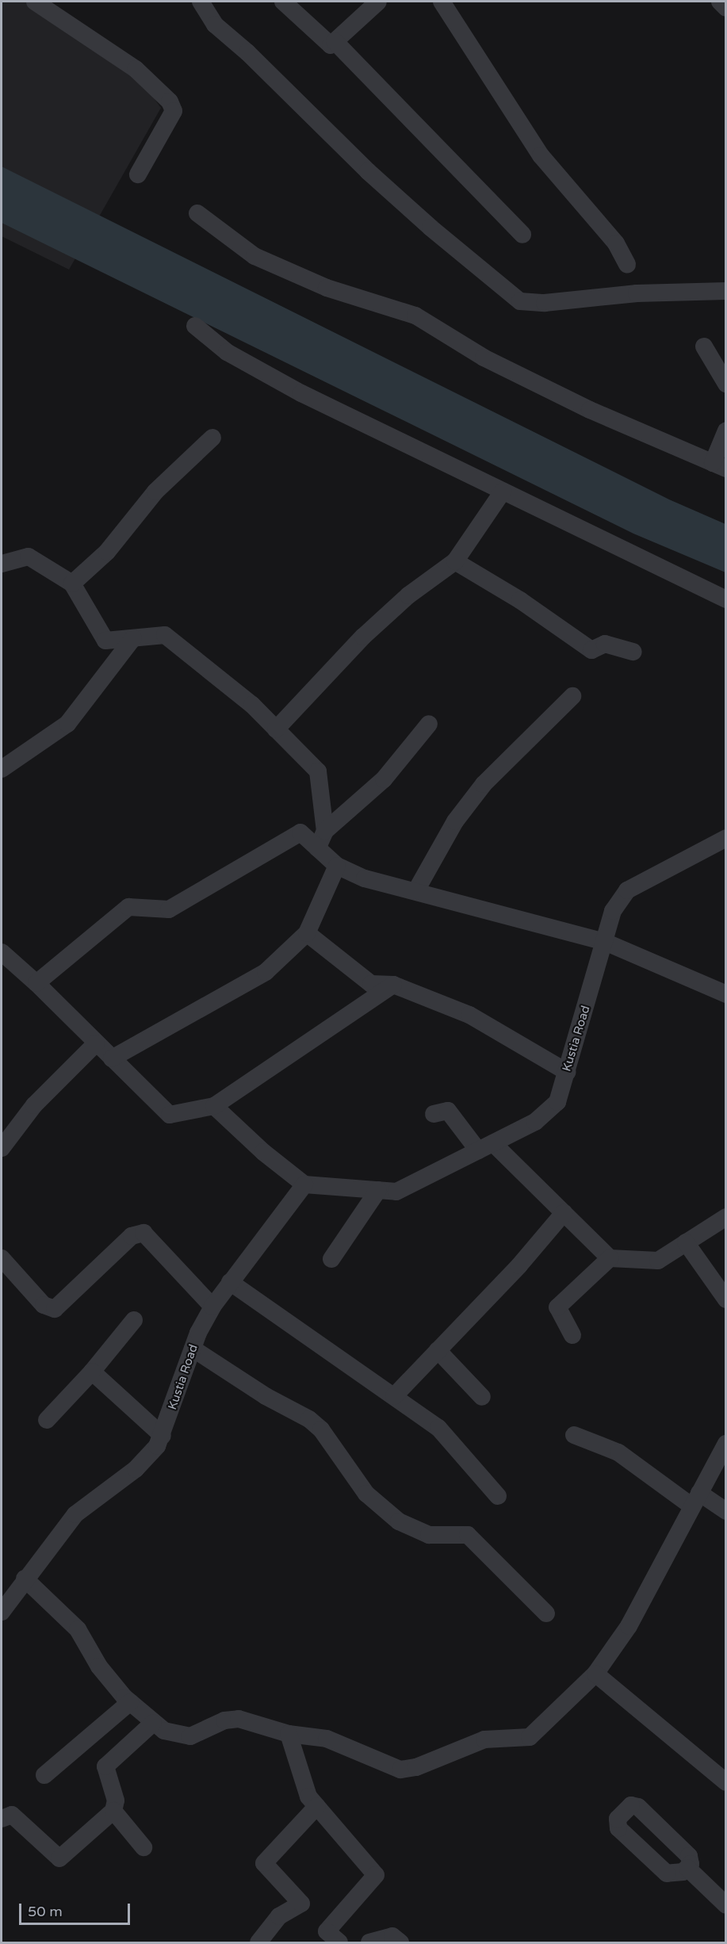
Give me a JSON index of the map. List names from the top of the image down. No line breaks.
{"streets":{"street":["Kustia Road"]},"scale_bar":"50 m"}
